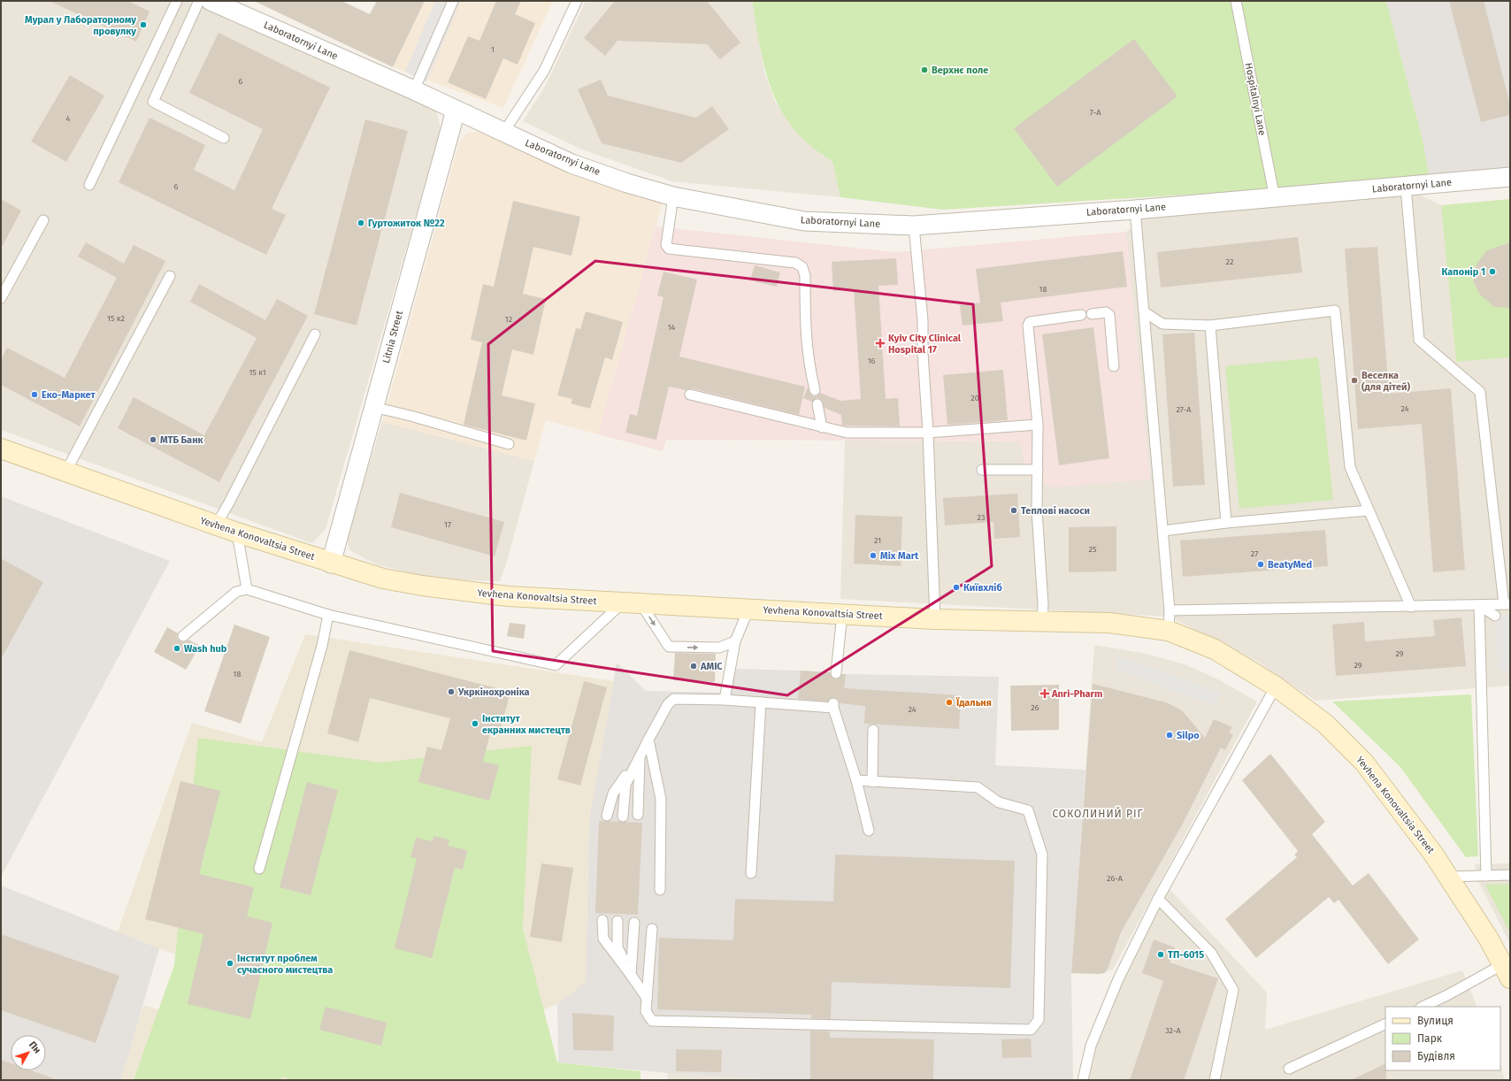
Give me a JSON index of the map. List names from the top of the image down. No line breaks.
{"streets":{"main road":["Yevhena Konovaltsia Street"],"street":["Laboratornyi Lane","Litnia Street"],"lane":["Hospitalnyi Lane"]},"crossings":[["Laboratornyi Lane","Hospitalnyi Lane"],["Laboratornyi Lane","Litnia Street"],["Litnia Street","Yevhena Konovaltsia Street"]],"districts":["СОКОЛИНИЙ РІГ"],"places":{"other":["Мурал у Лабораторному провулку","Верхнє поле","Гуртожиток №22","Капонір 1","Веселка (для дітей)","Еко-Маркет","МТБ Банк","Теплові насоси","Mix Mart","BeatyMed","Київхліб","Wash hub","AMIC","Укркінохроніка","Їдальня","Інститут екранних мистецтв","Silpo","ТП-6015","Інститут проблем сучасного мистецтва"],"health":["Kyiv City Clinical Hospital 17","Anri-Pharm"]},"house_numbers":["1","6","7-А","4","6","22","18","15 к2","12","14","16","15 к1","20","24","27-А","23","17","21","25","27","29","29","18","26","24","26-А","32-А"],"legend":["Вулиця","Парк","Будівля"],"north":"top right"}
